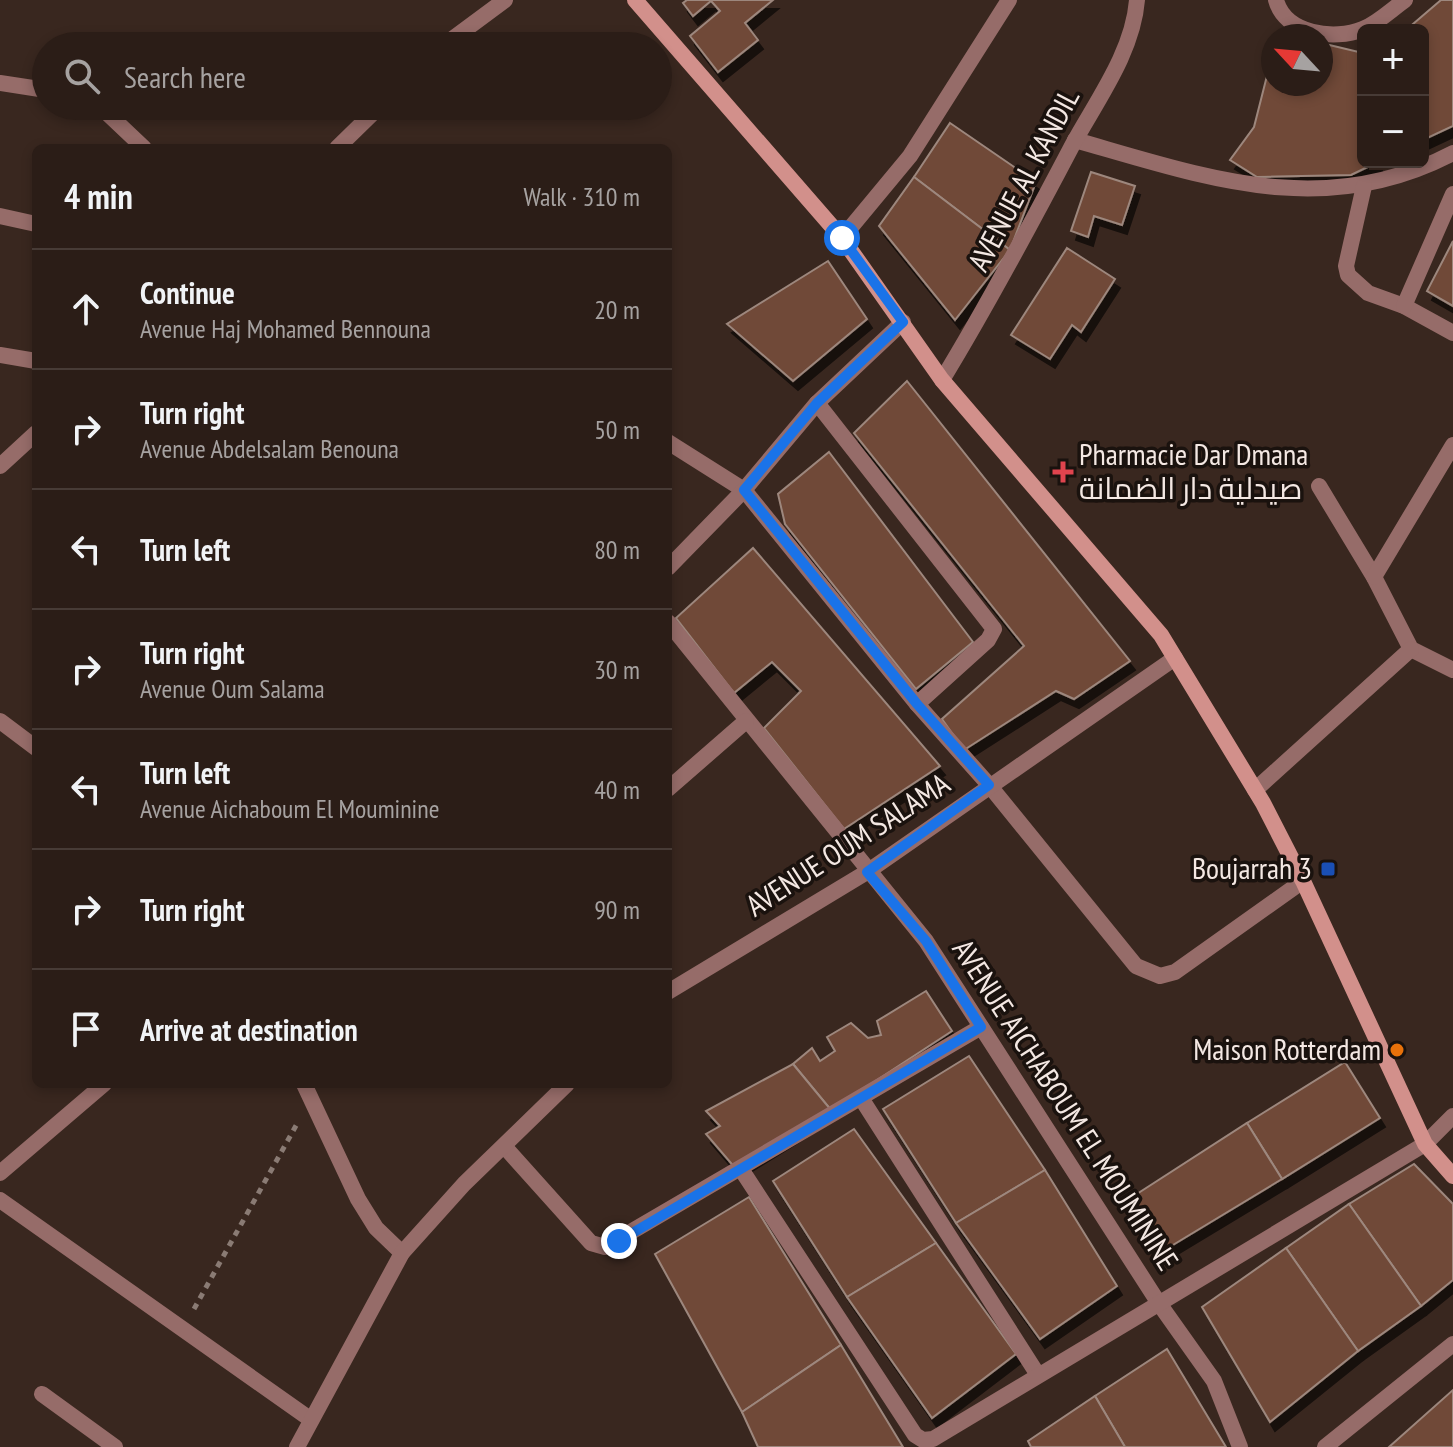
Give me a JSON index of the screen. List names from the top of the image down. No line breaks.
{"streets":{"street":["AVENUE AL KANDIL","AVENUE OUM SALAMA","AVENUE AICHABOUM EL MOUMININE"]},"crossings":[["AVENUE OUM SALAMA","AVENUE AICHABOUM EL MOUMININE"]],"places":{"health":["Pharmacie Dar Dmana صيدلية دار الضمانة"],"transit":["Boujarrah 3"],"other":["Maison Rotterdam"]},"north":"top left","page":{"map_buttons":["+","−"],"search":"Search here","heading":["4 min","Walk · 310 m"],"list":[["Continue","Avenue Haj Mohamed Bennouna","20 m"],["Turn right","Avenue Abdelsalam Benouna","50 m"],["Turn left","80 m"],["Turn right","Avenue Oum Salama","30 m"],["Turn left","Avenue Aichaboum El Mouminine","40 m"],["Turn right","90 m"],"Arrive at destination"]}}
